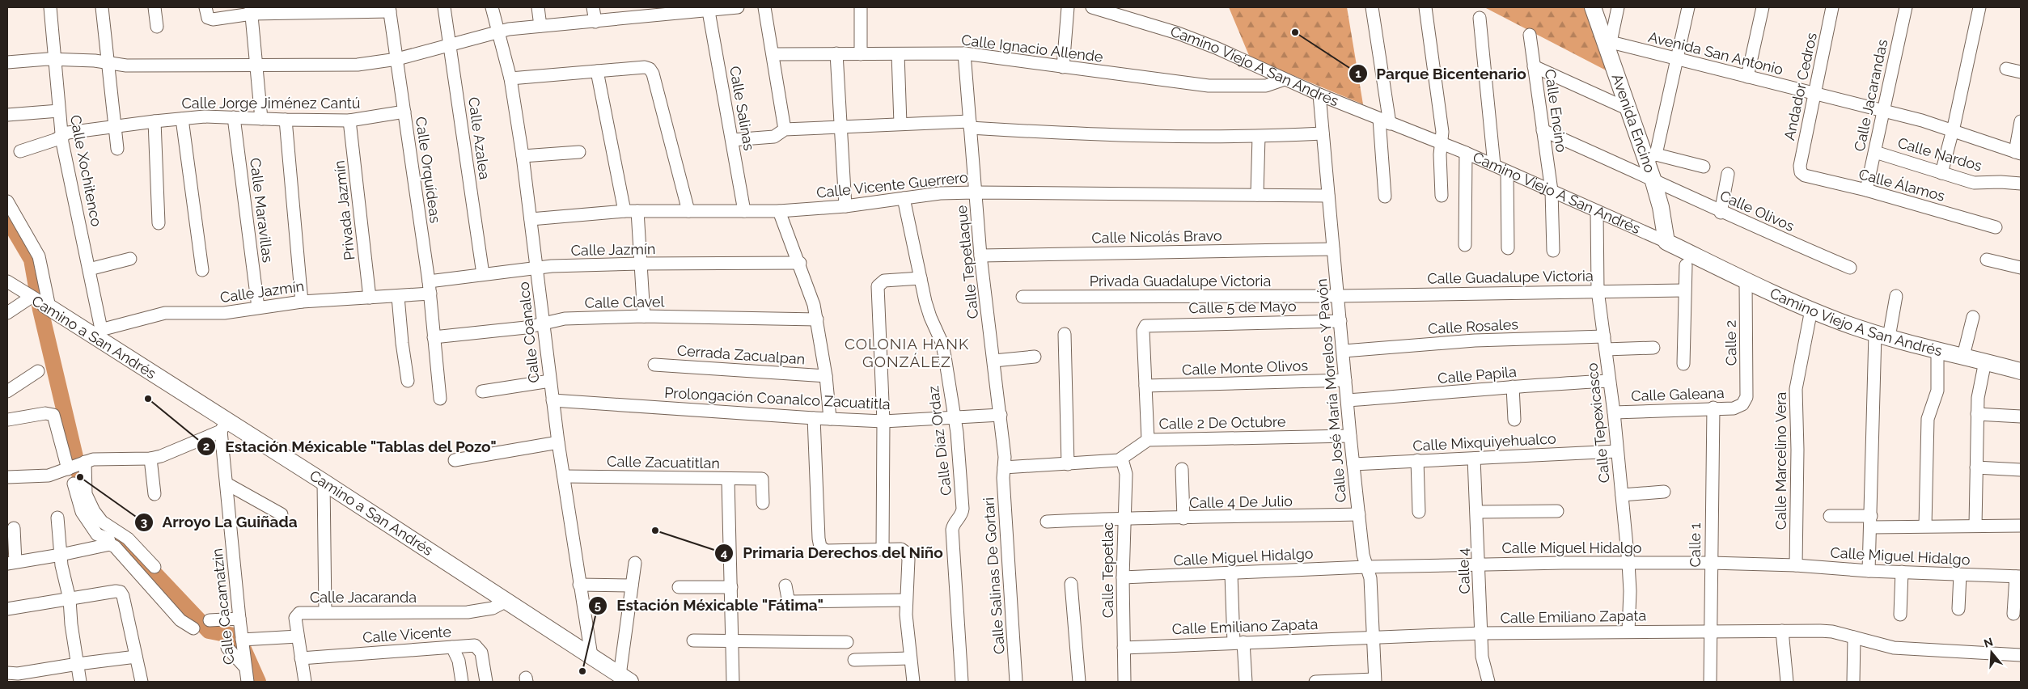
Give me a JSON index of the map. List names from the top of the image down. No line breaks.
{"streets":{"main road":["Camino Viejo A San Andrés","Avenida Encino","Camino a San Andrés"],"street":["Calle Ignacio Allende","Avenida San Antonio","Andador Cedros","Calle Jacarandas","Calle Jorge Jiménez Cantú","Calle Salinas","Calle Encino","Calle Azalea","Calle Nardos","Calle Orquídeas","Calle Xochitenco","Calle Vicente Guerrero","Calle Álamos","Calle Maravillas","Privada Jazmín","Calle Olivos","Calle Nicolás Bravo","Calle Jazmín","Calle Tepetlaque","Calle Guadalupe Victoria","Privada Guadalupe Victoria","Calle Clavel","Calle 5 de Mayo","Calle Rosales","Calle Coanalco","Calle 2","Cerrada Zacualpan","Calle Monte Olivos","Calle Papila","Calle José María Morelos Y Pavón","Calle Galeana","Prolongación Coanalco Zacuatitla","Calle 2 De Octubre","Calle Tepexicasco","Calle Díaz Ordaz","Calle Mixquiyehualco","Calle Marcelino Vera","Calle Zacuatitlan","Calle 4 De Julio","Calle 1","Calle Miguel Hidalgo","Calle Tepetlac","Calle 4","Calle Salinas De Gortari","Calle Jacaranda","Calle Cacamatzin","Calle Emiliano Zapata","Calle Vicente"]},"crossings":[["Calle Ignacio Allende","Camino Viejo A San Andrés"],["Calle Ignacio Allende","Calle Tepetlaque"],["Avenida San Antonio","Andador Cedros"],["Avenida San Antonio","Calle Jacarandas"],["Avenida San Antonio","Avenida Encino"],["Camino Viejo A San Andrés","Calle Encino"],["Camino Viejo A San Andrés","Avenida Encino"],["Camino Viejo A San Andrés","Calle 2"],["Camino Viejo A San Andrés","Calle José María Morelos Y Pavón"],["Camino Viejo A San Andrés","Calle Tepexicasco"],["Camino Viejo A San Andrés","Calle Marcelino Vera"],["Andador Cedros","Calle Álamos"],["Calle Jacarandas","Calle Nardos"],["Calle Jacarandas","Calle Álamos"],["Calle Jorge Jiménez Cantú","Calle Orquídeas"],["Calle Jorge Jiménez Cantú","Calle Xochitenco"],["Calle Jorge Jiménez Cantú","Calle Maravillas"],["Calle Jorge Jiménez Cantú","Privada Jazmín"],["Calle Salinas","Calle Vicente Guerrero"],["Calle Encino","Calle Olivos"],["Avenida Encino","Calle Olivos"],["Calle Azalea","Calle Jazmín"],["Calle Orquídeas","Calle Jazmín"],["Calle Orquídeas","Calle Clavel"],["Calle Xochitenco","Calle Jazmín"],["Calle Xochitenco","Camino a San Andrés"],["Calle Vicente Guerrero","Calle Tepetlaque"],["Calle Vicente Guerrero","Calle Coanalco"],["Calle Vicente Guerrero","Calle José María Morelos Y Pavón"],["Calle Vicente Guerrero","Calle Díaz Ordaz"],["Calle Maravillas","Calle Jazmín"],["Privada Jazmín","Calle Jazmín"],["Calle Nicolás Bravo","Calle Tepetlaque"],["Calle Nicolás Bravo","Calle José María Morelos Y Pavón"],["Calle Jazmín","Calle Coanalco"],["Calle Jazmín","Camino a San Andrés"],["Calle Tepetlaque","Prolongación Coanalco Zacuatitla"],["Calle Tepetlaque","Calle Salinas De Gortari"],["Calle Guadalupe Victoria","Privada Guadalupe Victoria"],["Calle Guadalupe Victoria","Calle José María Morelos Y Pavón"],["Calle Guadalupe Victoria","Calle Tepexicasco"],["Privada Guadalupe Victoria","Calle José María Morelos Y Pavón"],["Calle Clavel","Calle Coanalco"],["Calle 5 de Mayo","Calle Monte Olivos"],["Calle 5 de Mayo","Calle José María Morelos Y Pavón"],["Calle Rosales","Calle José María Morelos Y Pavón"],["Calle Rosales","Calle Tepexicasco"],["Calle Coanalco","Camino a San Andrés"],["Calle Coanalco","Prolongación Coanalco Zacuatitla"],["Calle Coanalco","Calle Zacuatitlan"],["Camino a San Andrés","Calle Jacaranda"],["Camino a San Andrés","Calle Cacamatzin"],["Calle 2","Calle Galeana"],["Calle Monte Olivos","Calle José María Morelos Y Pavón"],["Calle Papila","Calle José María Morelos Y Pavón"],["Calle Papila","Calle Tepexicasco"],["Calle José María Morelos Y Pavón","Calle 2 De Octubre"],["Calle José María Morelos Y Pavón","Calle Mixquiyehualco"],["Calle José María Morelos Y Pavón","Calle 4 De Julio"],["Calle José María Morelos Y Pavón","Calle Miguel Hidalgo"],["Calle José María Morelos Y Pavón","Calle Emiliano Zapata"],["Calle Galeana","Calle Tepexicasco"],["Calle Galeana","Calle 1"],["Prolongación Coanalco Zacuatitla","Calle Díaz Ordaz"],["Calle 2 De Octubre","Calle Tepetlac"],["Calle Tepexicasco","Calle Mixquiyehualco"],["Calle Tepexicasco","Calle Miguel Hidalgo"],["Calle Tepexicasco","Calle Emiliano Zapata"],["Calle Mixquiyehualco","Calle 4"],["Calle Marcelino Vera","Calle Miguel Hidalgo"],["Calle 4 De Julio","Calle Tepetlac"],["Calle 1","Calle Miguel Hidalgo"],["Calle 1","Calle Emiliano Zapata"],["Calle Miguel Hidalgo","Calle Tepetlac"],["Calle Miguel Hidalgo","Calle 4"],["Calle Tepetlac","Calle Emiliano Zapata"],["Calle 4","Calle Emiliano Zapata"]],"districts":["COLONIA HANK GONZÁLEZ"],"places":["Parque Bicentenario","Estación Méxicable \"Tablas del Pozo\"","Arroyo La Guiñada","Primaria Derechos del Niño","Estación Méxicable \"Fátima\""],"north":"top"}
